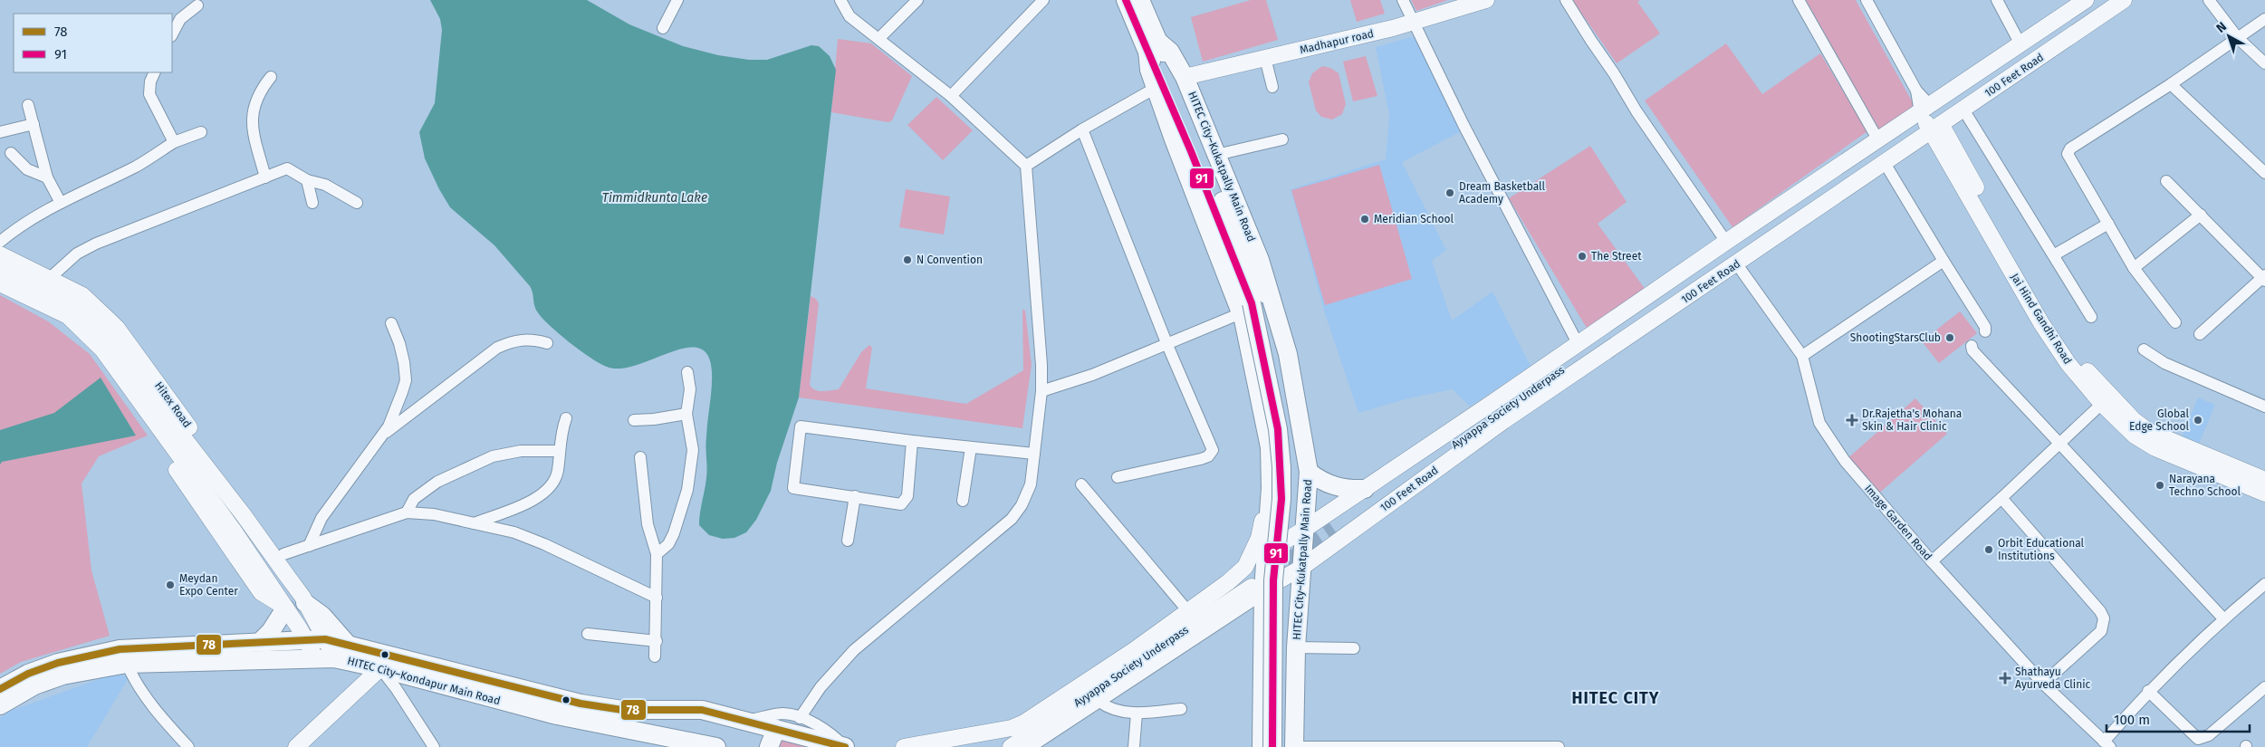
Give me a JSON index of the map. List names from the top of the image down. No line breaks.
{"streets":{"main road":["Madhapur road","100 Feet Road","HITEC City–Kukatpally Main Road","Jai Hind Gandhi Road","Hitex Road","Ayyappa Society Underpass","HITEC City–Kondapur Main Road"],"street":["Image Garden Road"]},"crossings":[["Madhapur road","HITEC City–Kukatpally Main Road"],["100 Feet Road","HITEC City–Kukatpally Main Road"],["100 Feet Road","Jai Hind Gandhi Road"],["100 Feet Road","Ayyappa Society Underpass"],["100 Feet Road","Image Garden Road"],["HITEC City–Kukatpally Main Road","Ayyappa Society Underpass"],["Hitex Road","HITEC City–Kondapur Main Road"]],"districts":["HITEC CITY"],"water":["Timmidkunta Lake"],"places":{"other":["Dream Basketball Academy","Meridian School","The Street","N Convention","ShootingStarsClub","Global Edge School","Narayana Techno School","Orbit Educational Institutions","Meydan Expo Center"],"health":["Dr.Rajetha's Mohana Skin & Hair Clinic","Shathayu Ayurveda Clinic"]},"lines":["transit line 91","transit line 78"],"legend":["78","91"],"scale_bar":"100 m","north":"top left"}
